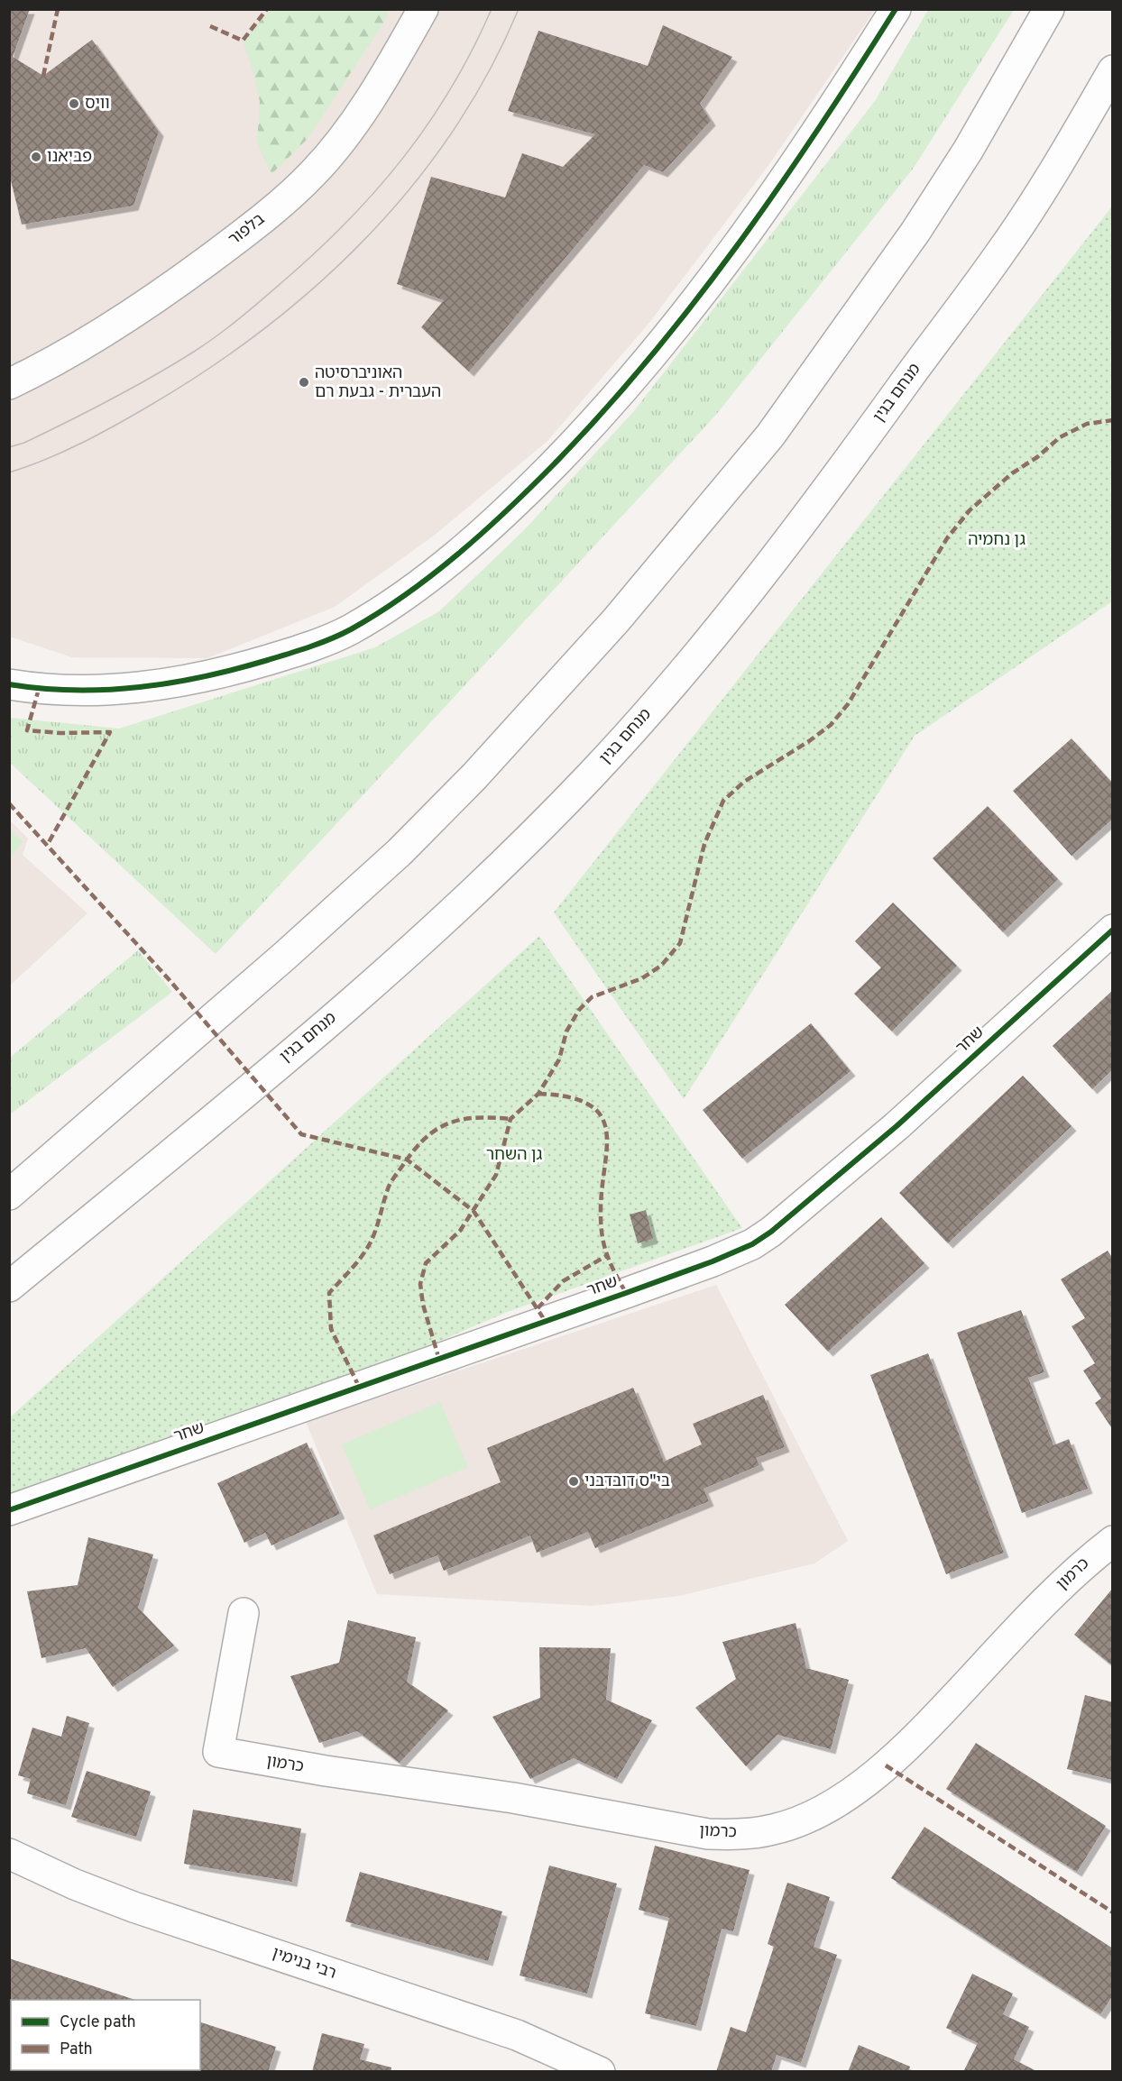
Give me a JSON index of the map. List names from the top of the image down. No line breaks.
{"streets":{"main road":["בלפור","מנחם בגין","שחר","כרמון","רבי בנימין"]},"parks":["גן נחמיה","גן השחר"],"places":["וויס","פביאנו","האוניברסיטה העברית - גבעת רם","בי\"ס דובדבני"],"legend":["Cycle path","Path"]}
